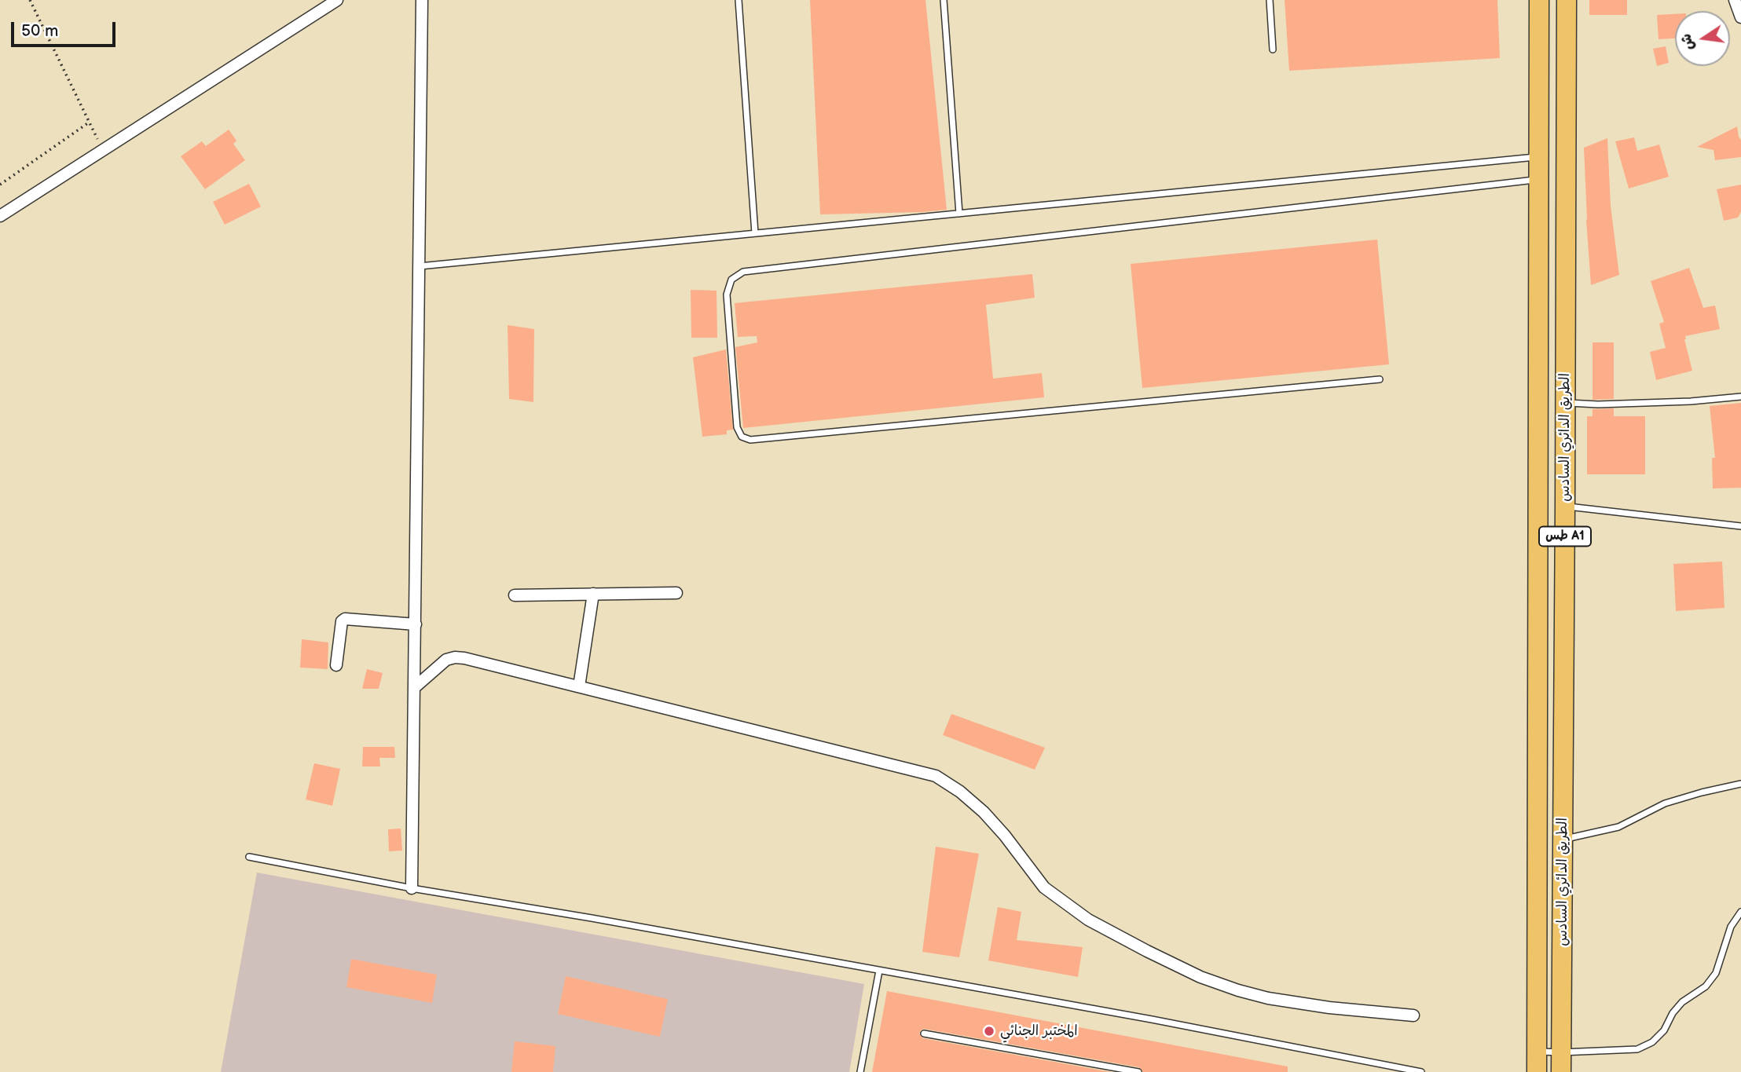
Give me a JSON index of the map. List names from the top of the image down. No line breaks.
{"streets":{"highway":["الطريق الدائري السادس","طس A1"]},"places":["المختبر الجنائي"],"scale_bar":"50 m","north":"left"}
